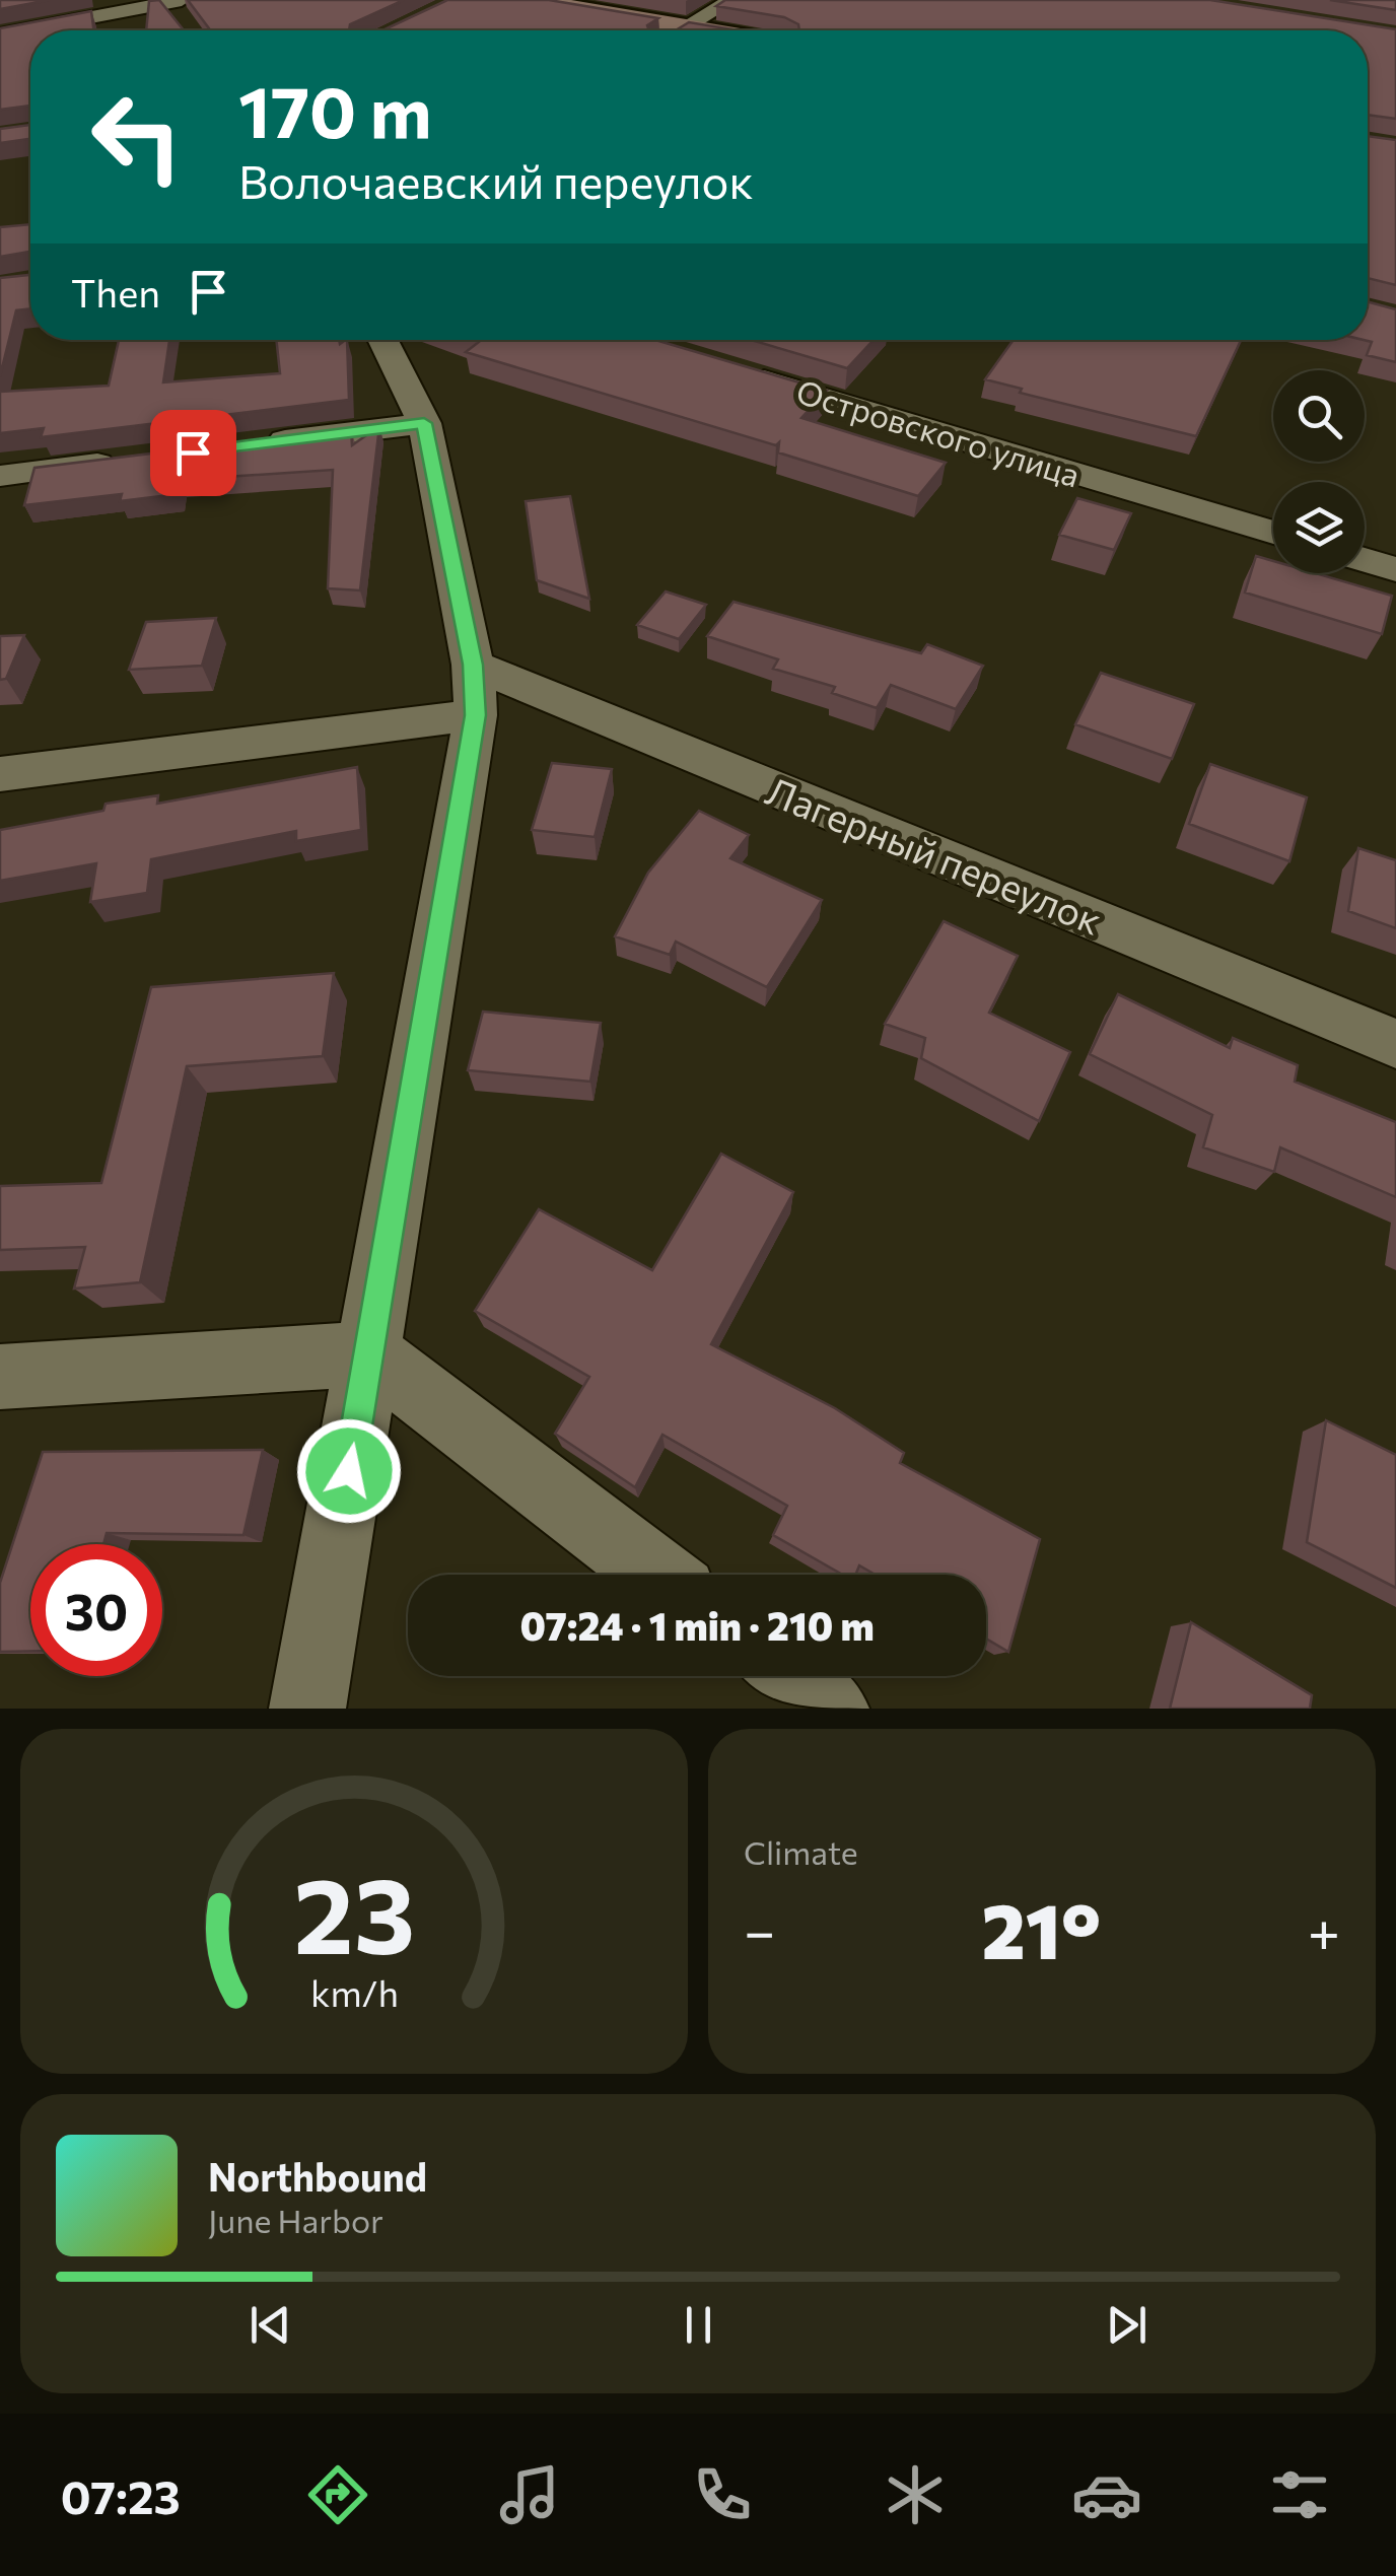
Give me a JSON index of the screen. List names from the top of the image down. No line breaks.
{"streets":{"street":["Островского улица","Лагерный переулок"]},"page":{"turn":["170 m","Волочаевский переулок"],"then":"Then","limit":"30","trip":"07:24 · 1 min · 210 m","tile":"Climate","heat":["−","21°","+"],"song":["Northbound","June Harbor"],"tabs":"07:23","gauge":["23","km/h"]}}
